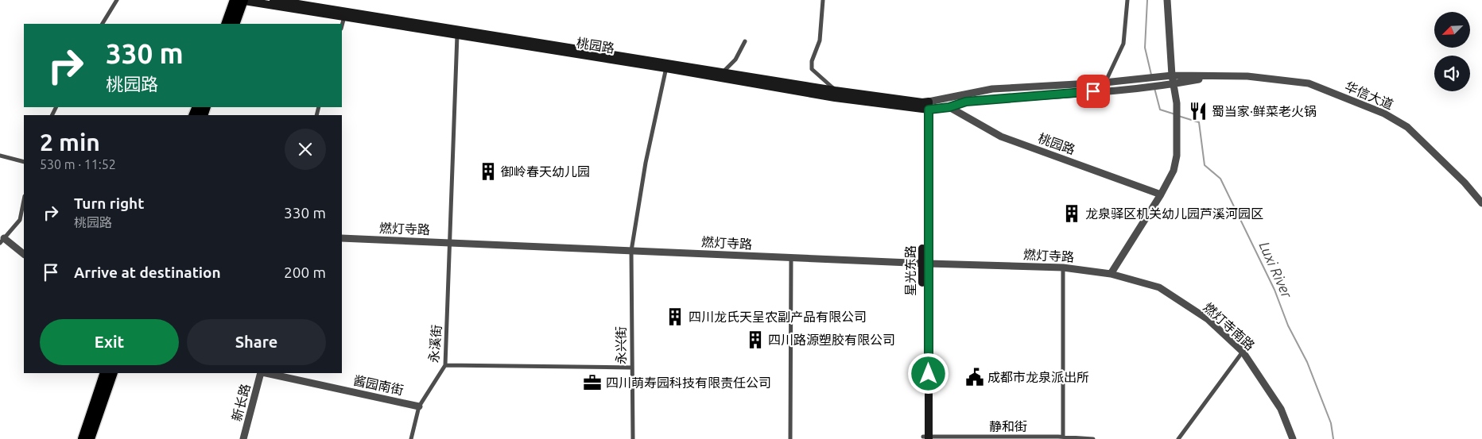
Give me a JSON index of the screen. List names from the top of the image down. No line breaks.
{"streets":{"main road":["桃园路","星光东路"],"street":["华信大道","燃灯寺路","燃灯寺南路","永溪街","永兴街","酱园南街","新长路","静和街"]},"crossings":[["桃园路","华信大道"],["桃园路","星光东路"],["桃园路","永溪街"],["桃园路","永兴街"],["燃灯寺路","星光东路"],["燃灯寺路","燃灯寺南路"],["燃灯寺路","永溪街"],["燃灯寺路","永兴街"],["星光东路","静和街"],["永溪街","酱园南街"]],"water":["Luxi River"],"places":{"restaurant":["蜀当家·鲜菜老火锅"],"building":["御岭春天幼儿园","龙泉驿区机关幼儿园芦溪河园区","四川龙氏天呈农副产品有限公司","四川路源塑胶有限公司"],"public building":["成都市龙泉派出所"],"office":["四川萌寿园科技有限责任公司"]},"north":"bottom left","page":{"turn":["330 m","桃园路"],"heading":["2 min","530 m · 11:52"],"list":[{"name":"Turn right","note":"桃园路","value":"330 m"},{"name":"Arrive at destination","value":"200 m"}],"buttons":["Exit","Share"]}}
